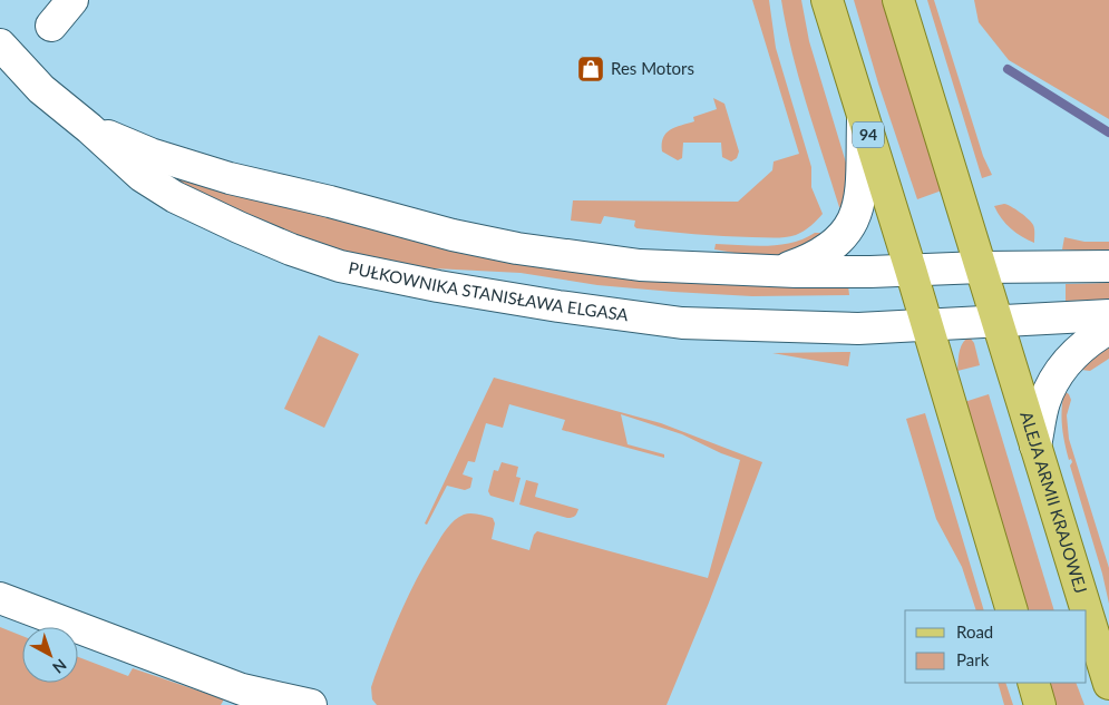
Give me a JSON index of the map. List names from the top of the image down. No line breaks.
{"streets":{"main road":["94","ALEJA ARMII KRAJOWEJ"],"street":["PUŁKOWNIKA STANISŁAWA ELGASA"]},"crossings":[["94","PUŁKOWNIKA STANISŁAWA ELGASA"]],"places":{"shop":["Res Motors"]},"legend":["Road","Park"],"north":"bottom right"}
